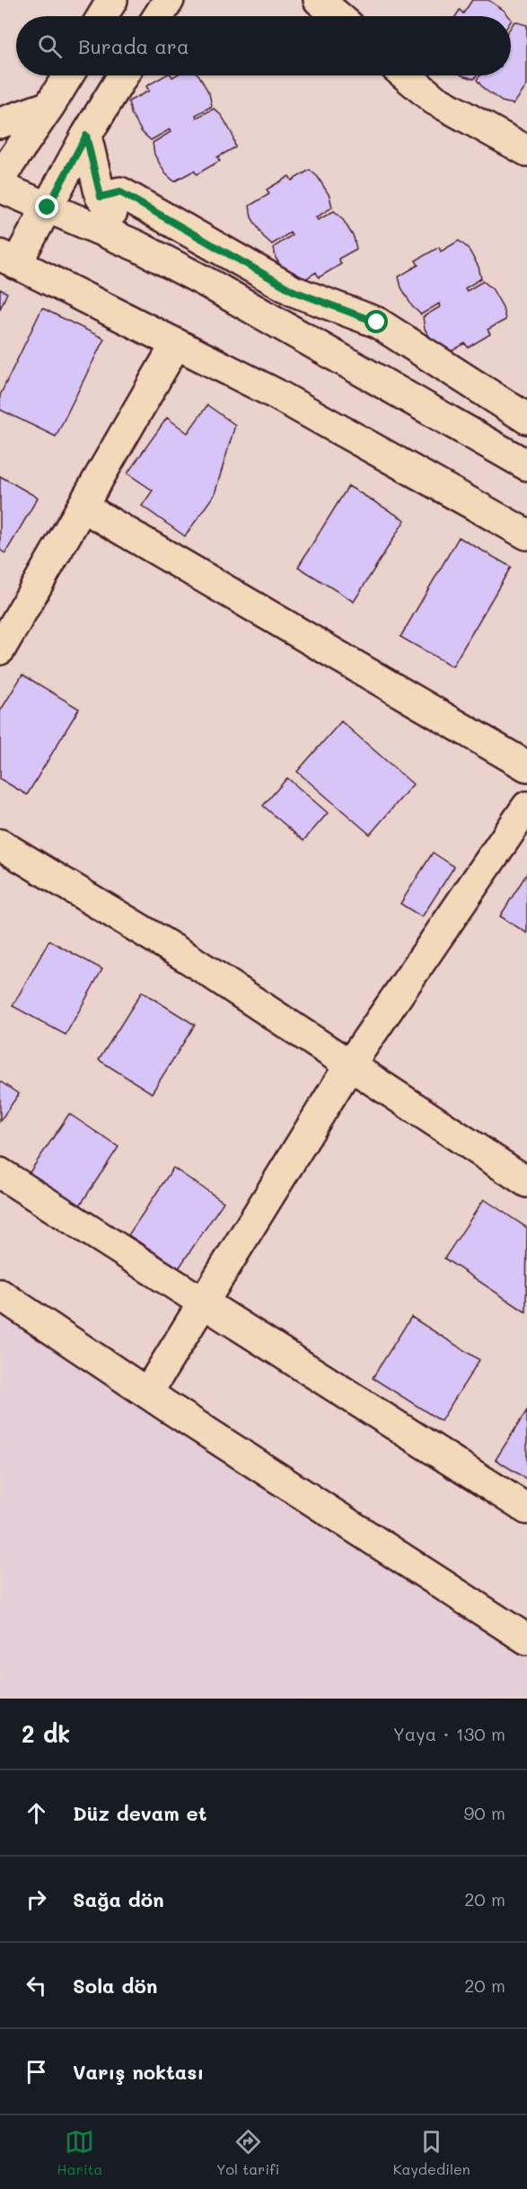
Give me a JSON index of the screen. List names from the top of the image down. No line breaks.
{"page":{"search":"Burada ara","heading":["2 dk","Yaya · 130 m"],"list":[["Düz devam et","90 m"],["Sağa dön","20 m"],["Sola dön","20 m"],"Varış noktası"],"nav":["Harita","Yol tarifi","Kaydedilen"]}}
